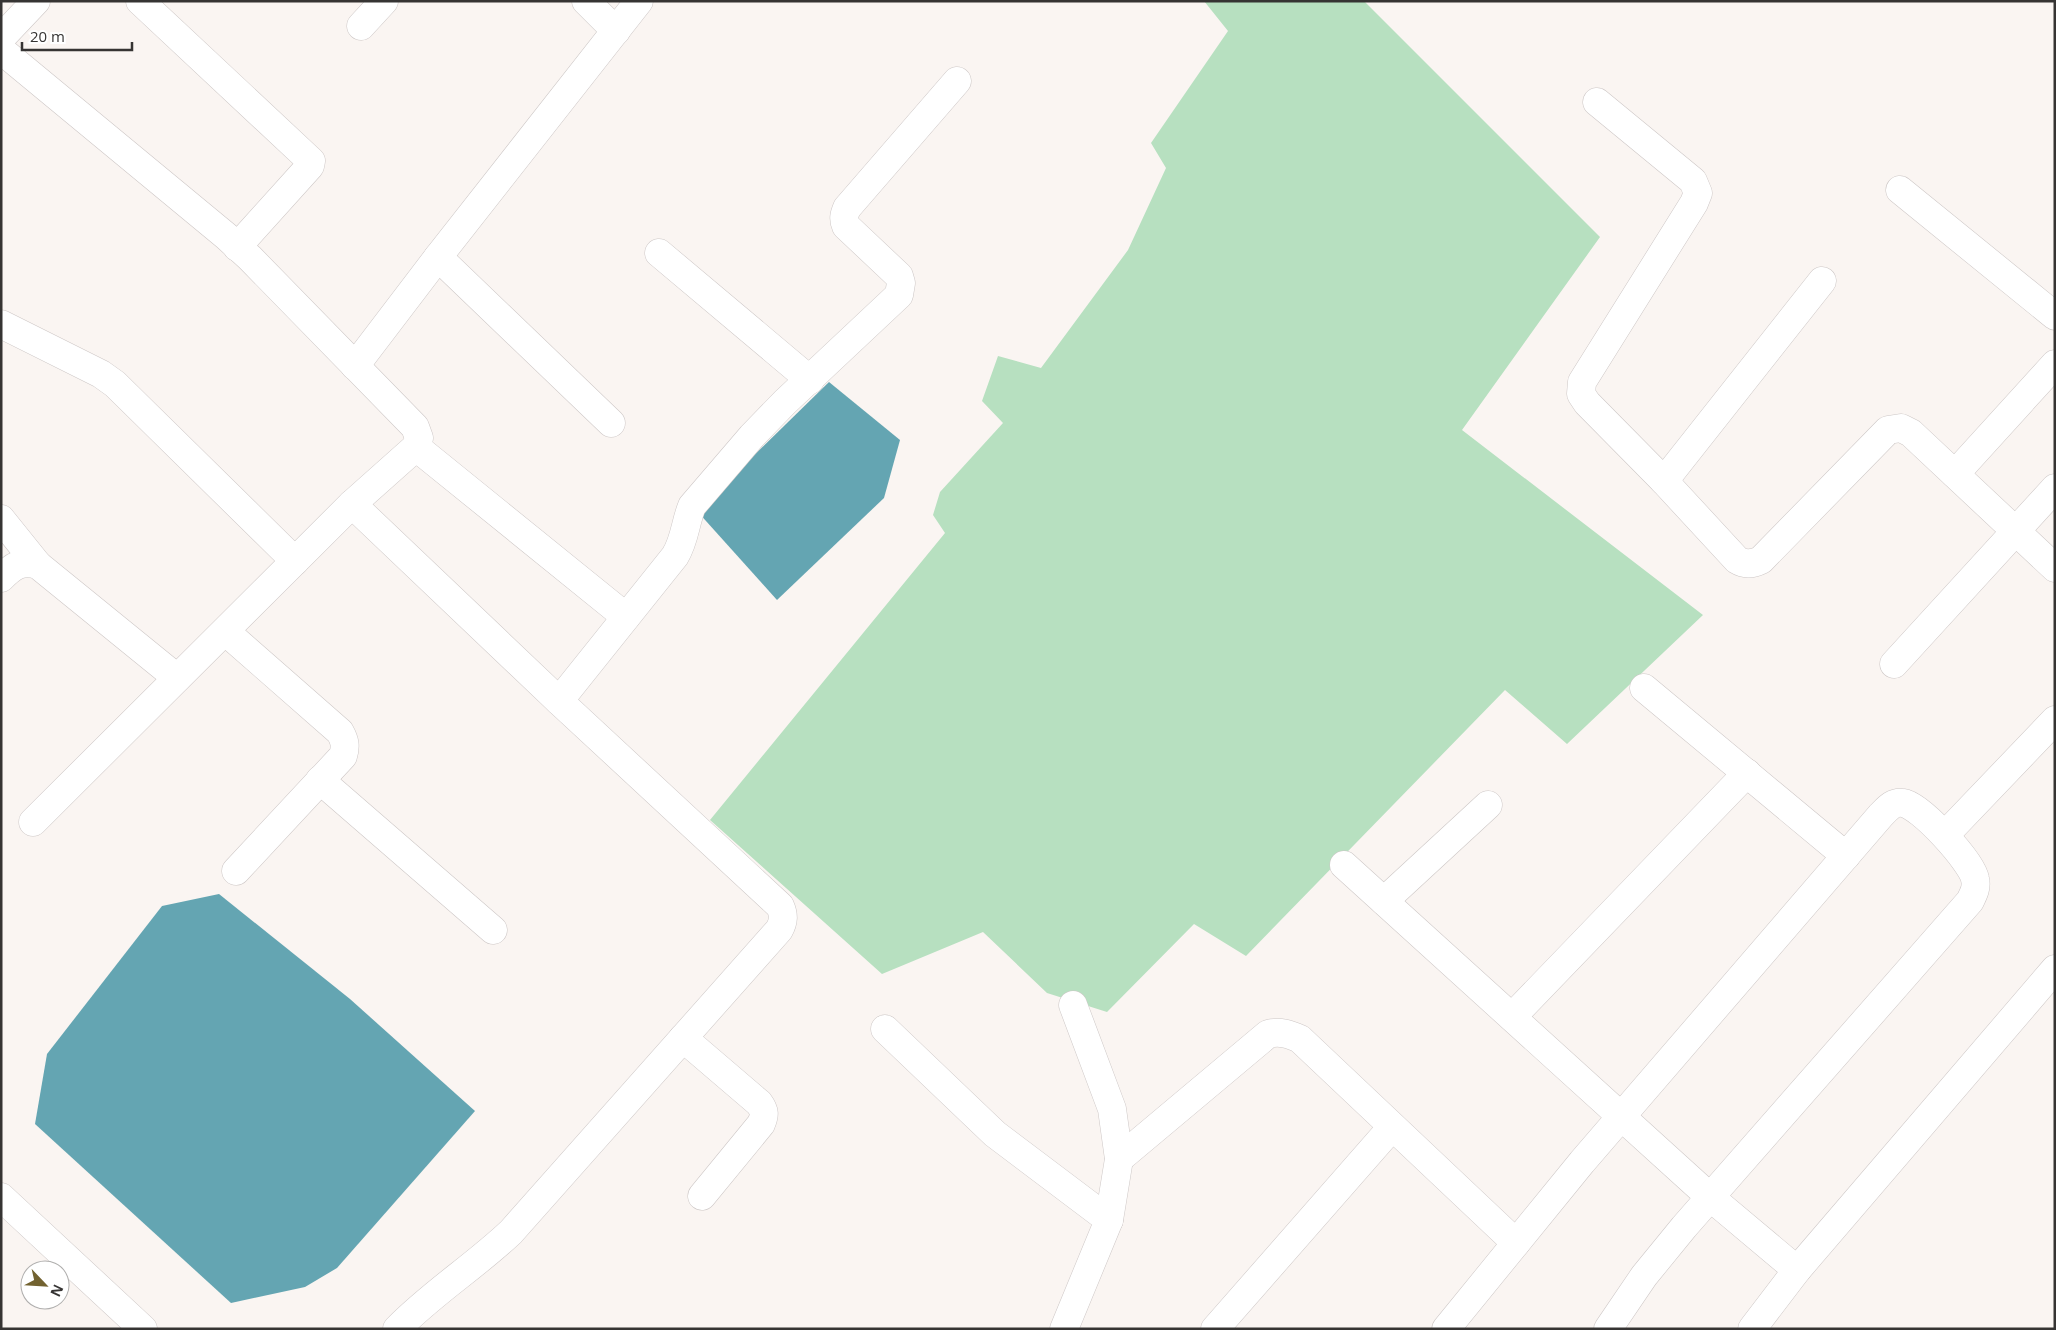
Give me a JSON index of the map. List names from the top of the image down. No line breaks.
{"scale_bar":"20 m","north":"bottom right"}
